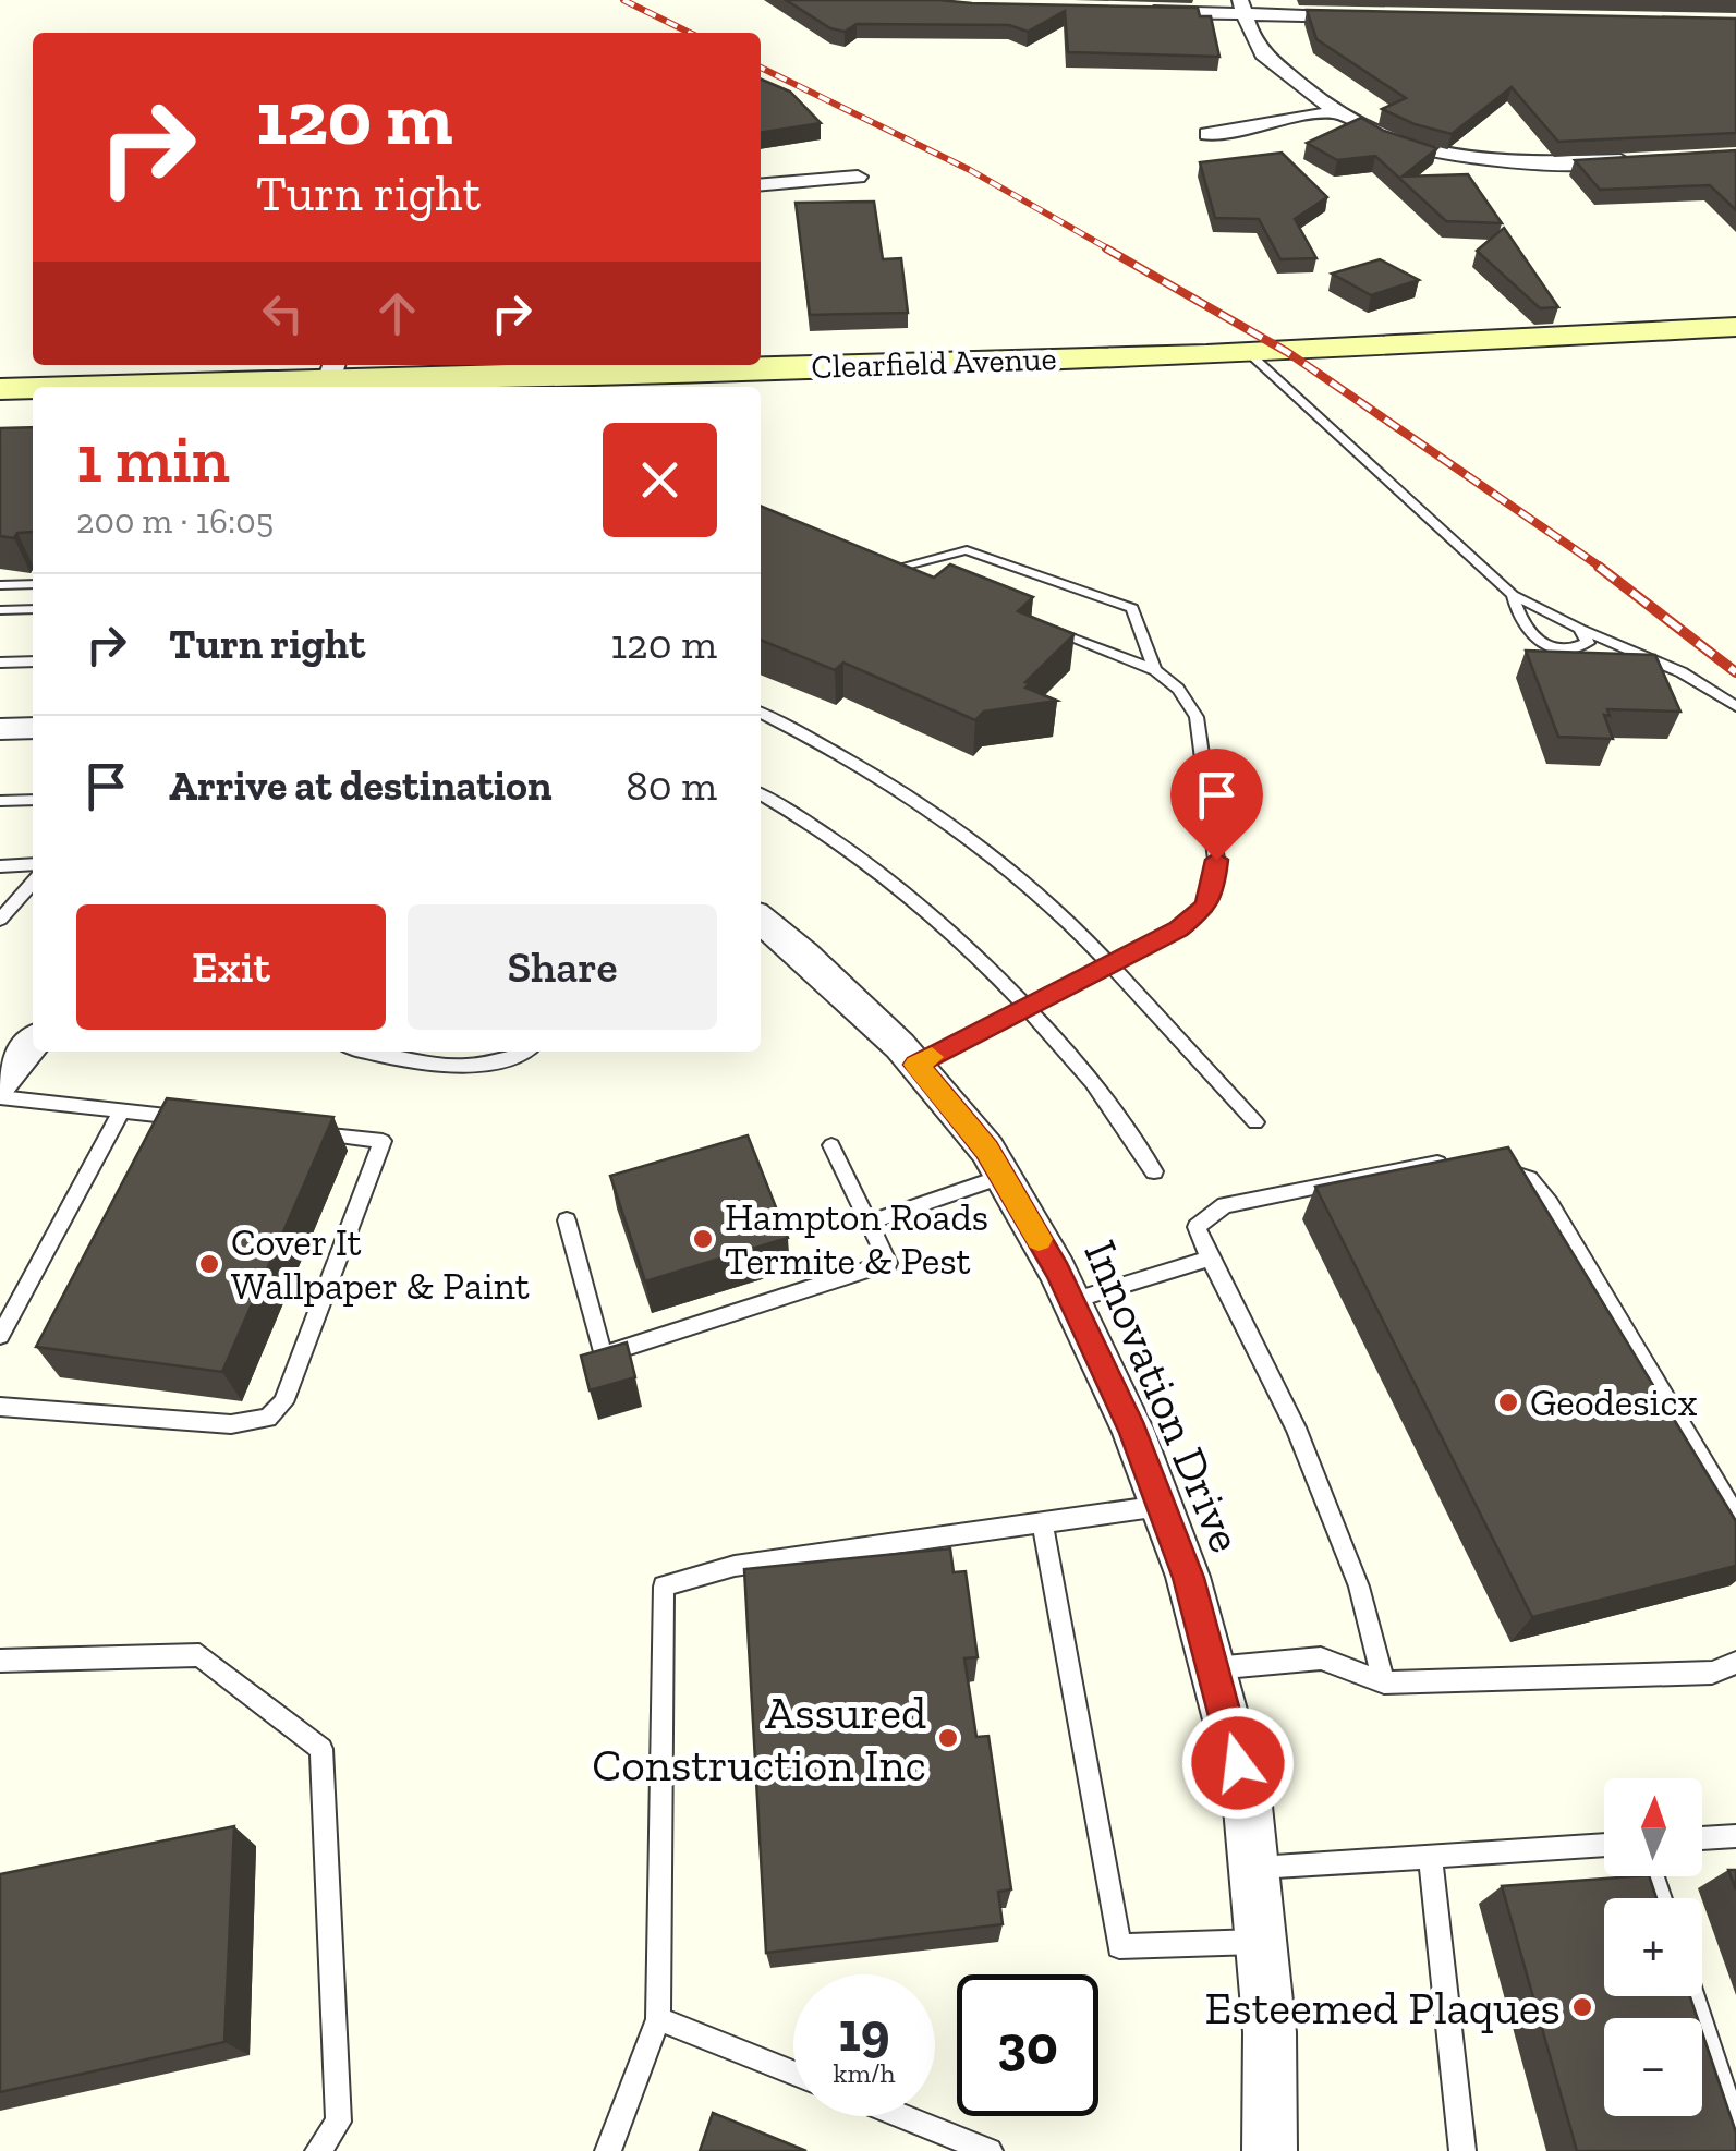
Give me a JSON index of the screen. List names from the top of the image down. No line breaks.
{"streets":{"street":["Clearfield Avenue","Innovation Drive"]},"places":["Hampton Roads Termite & Pest","Cover It Wallpaper & Paint","Geodesicx","Assured Construction Inc","Esteemed Plaques"],"north":"top","page":{"turn":["120 m","Turn right"],"heading":["1 min","200 m · 16:05"],"list":[{"name":"Turn right","value":"120 m"},{"name":"Arrive at destination","value":"80 m"}],"buttons":["Exit","Share"],"map_buttons":["+","−"],"speed":"19 km/h","limit":"30"}}
